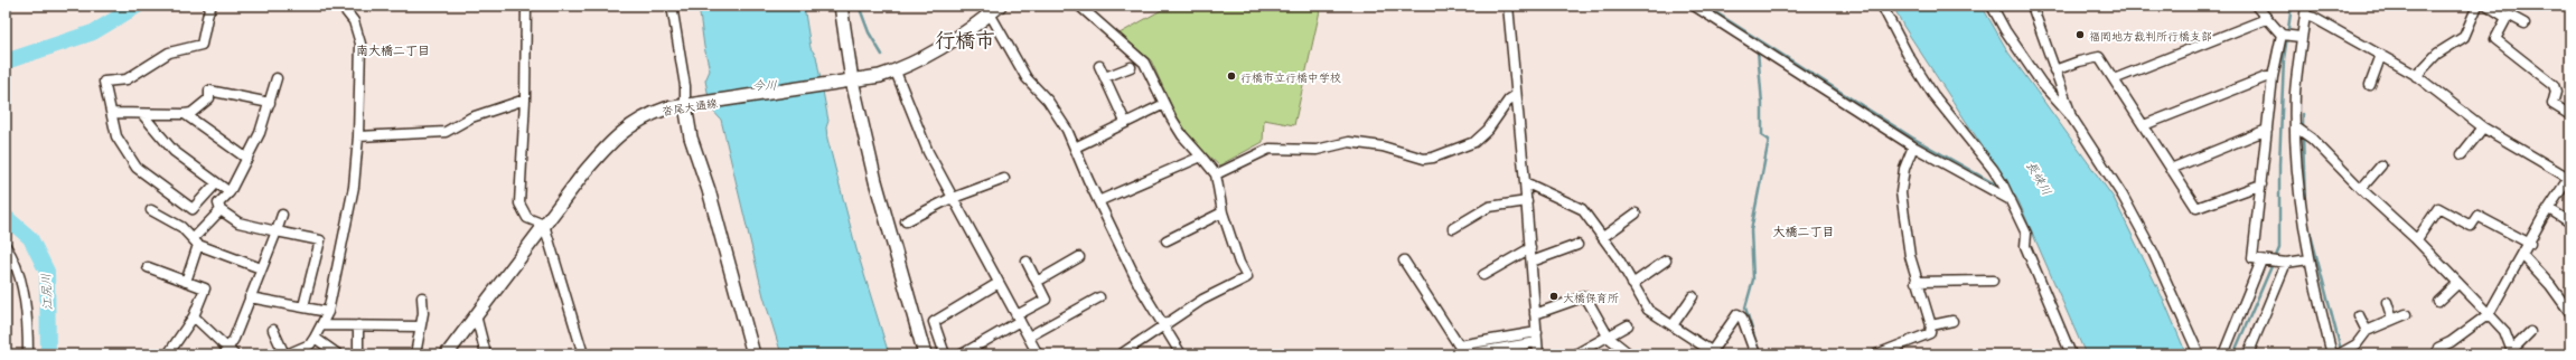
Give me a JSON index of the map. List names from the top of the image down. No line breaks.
{"streets":{"main road":["沓尾大通線"]},"districts":["行橋市","南大橋二丁目","大橋二丁目"],"water":["今川","長峡川","江尻川"],"places":["福岡地方裁判所行橋支部","行橋市立行橋中学校","大橋保育所"]}
